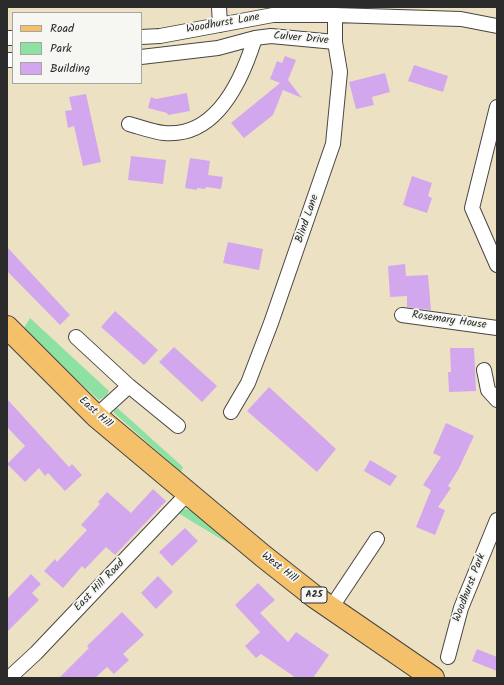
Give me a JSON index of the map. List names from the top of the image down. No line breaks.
{"streets":{"main road":["East Hill","West Hill","A25"],"street":["Woodhurst Lane","Culver Drive","Blind Lane","Rosemary House","East Hill Road","Woodhurst Park"]},"crossings":[["Woodhurst Lane","Culver Drive"],["Woodhurst Lane","Blind Lane"],["Culver Drive","Blind Lane"],["East Hill","West Hill"],["East Hill","East Hill Road"],["West Hill","East Hill Road"]],"legend":["Road","Park","Building"]}
